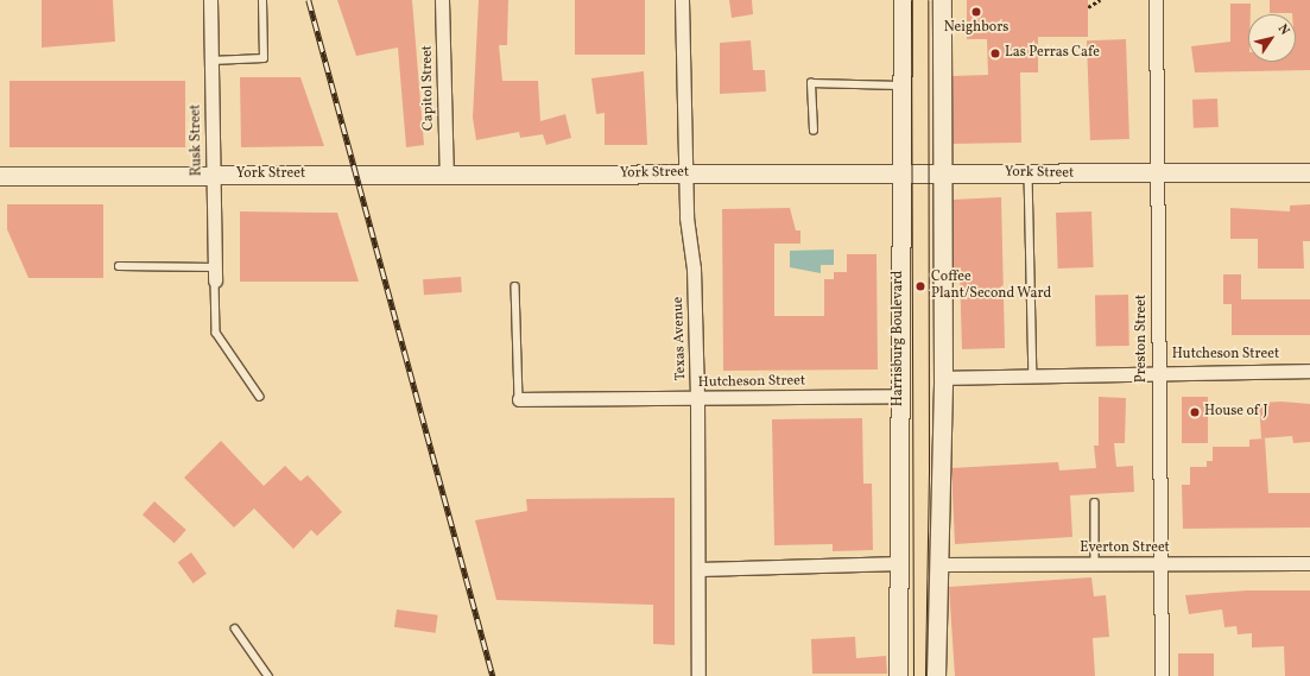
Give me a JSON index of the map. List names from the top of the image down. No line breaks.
{"streets":{"main road":["York Street","Harrisburg Boulevard"],"street":["Capitol Street","Rusk Street","Texas Avenue","Preston Street","Hutcheson Street","Everton Street"]},"crossings":[["Capitol Street","York Street"],["Rusk Street","York Street"],["York Street","Texas Avenue"],["York Street","Harrisburg Boulevard"],["York Street","Preston Street"],["Texas Avenue","Hutcheson Street"],["Harrisburg Boulevard","Hutcheson Street"],["Preston Street","Hutcheson Street"],["Preston Street","Everton Street"]],"places":["Neighbors","Las Perras Cafe","Coffee Plant/Second Ward","House of J"],"north":"top right"}
